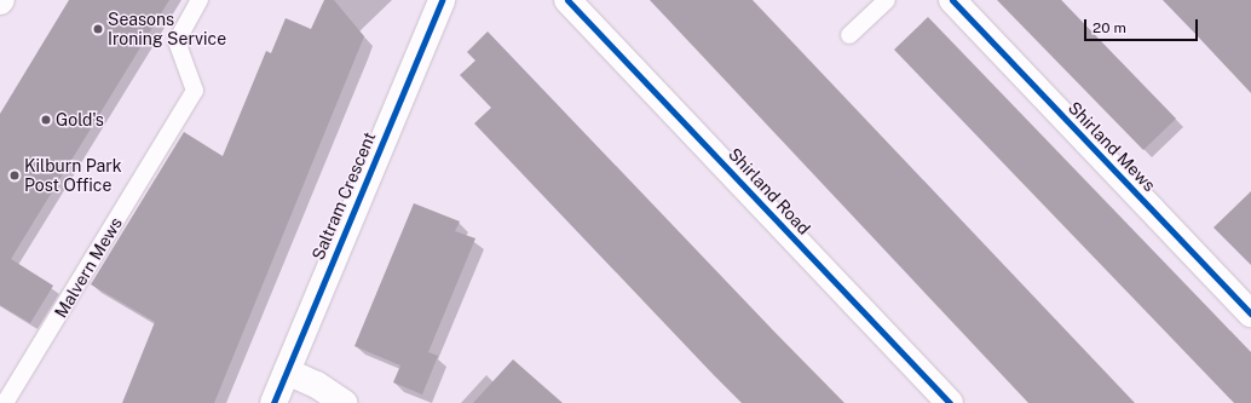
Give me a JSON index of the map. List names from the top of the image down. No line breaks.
{"streets":{"street":["Shirland Mews","Shirland Road","Saltram Crescent"],"lane":["Malvern Mews"]},"places":["Seasons Ironing Service","Gold's","Kilburn Park Post Office"],"scale_bar":"20 m"}
